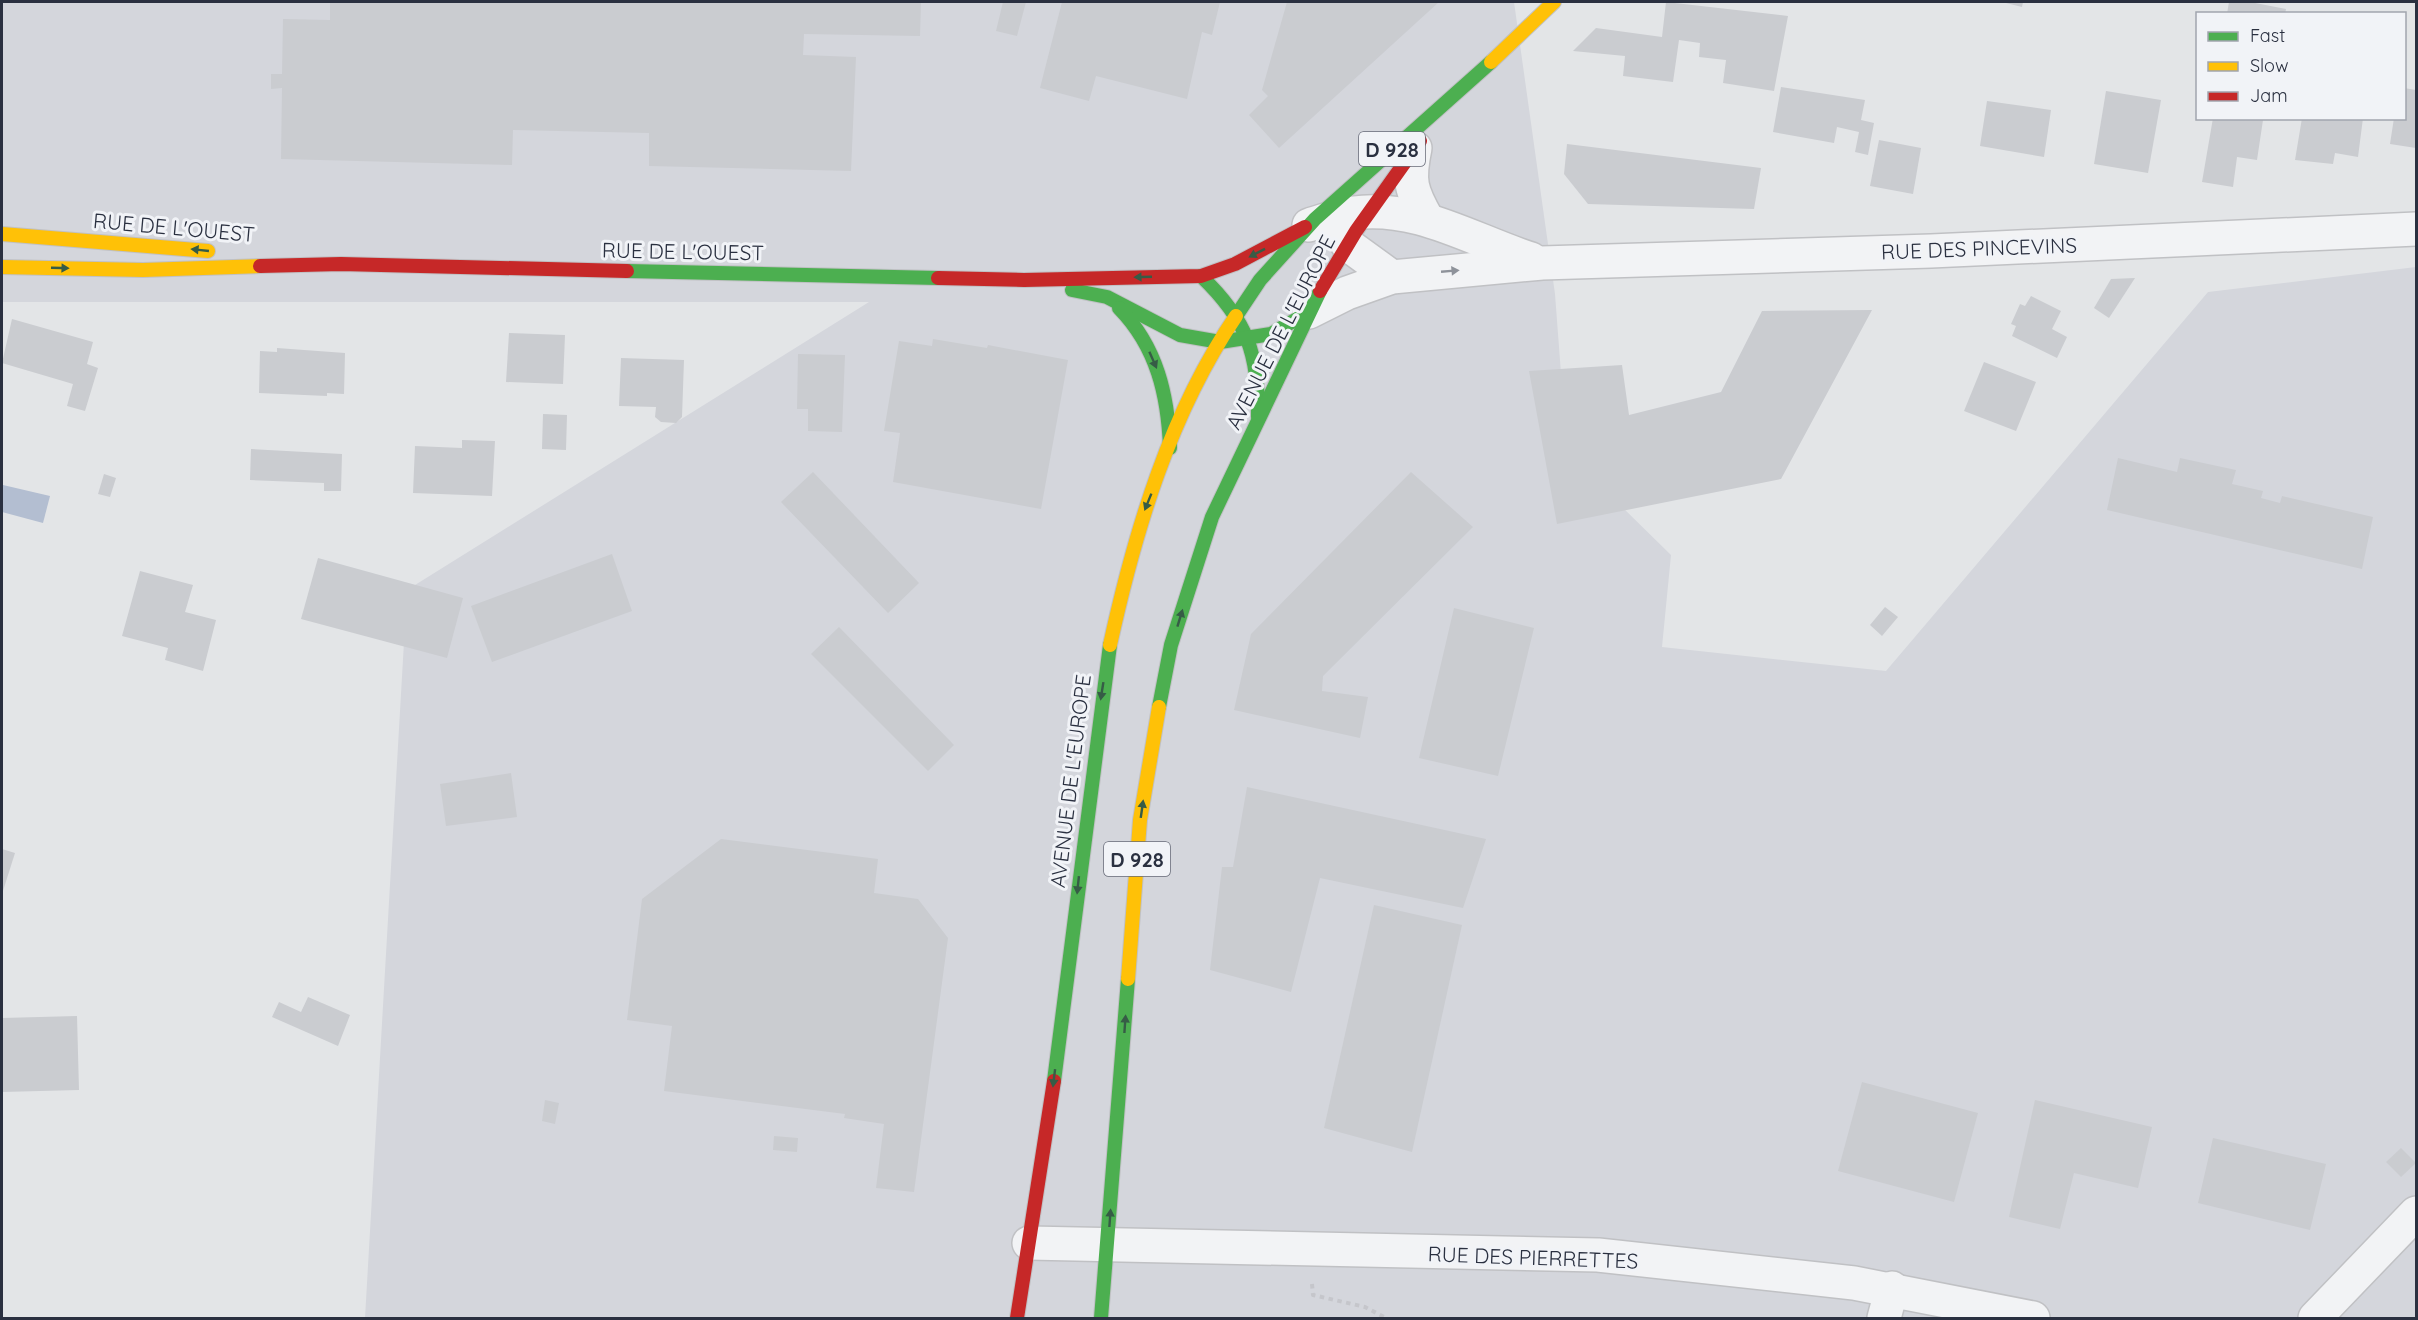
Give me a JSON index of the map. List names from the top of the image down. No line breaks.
{"streets":{"main road":["D 928","RUE DE L'OUEST","AVENUE DE L'EUROPE"],"street":["RUE DES PINCEVINS","RUE DES PIERRETTES"]},"crossings":[["D 928","AVENUE DE L'EUROPE"],["RUE DES PINCEVINS","AVENUE DE L'EUROPE"],["AVENUE DE L'EUROPE","RUE DES PIERRETTES"]],"legend":["Fast","Slow","Jam"]}
